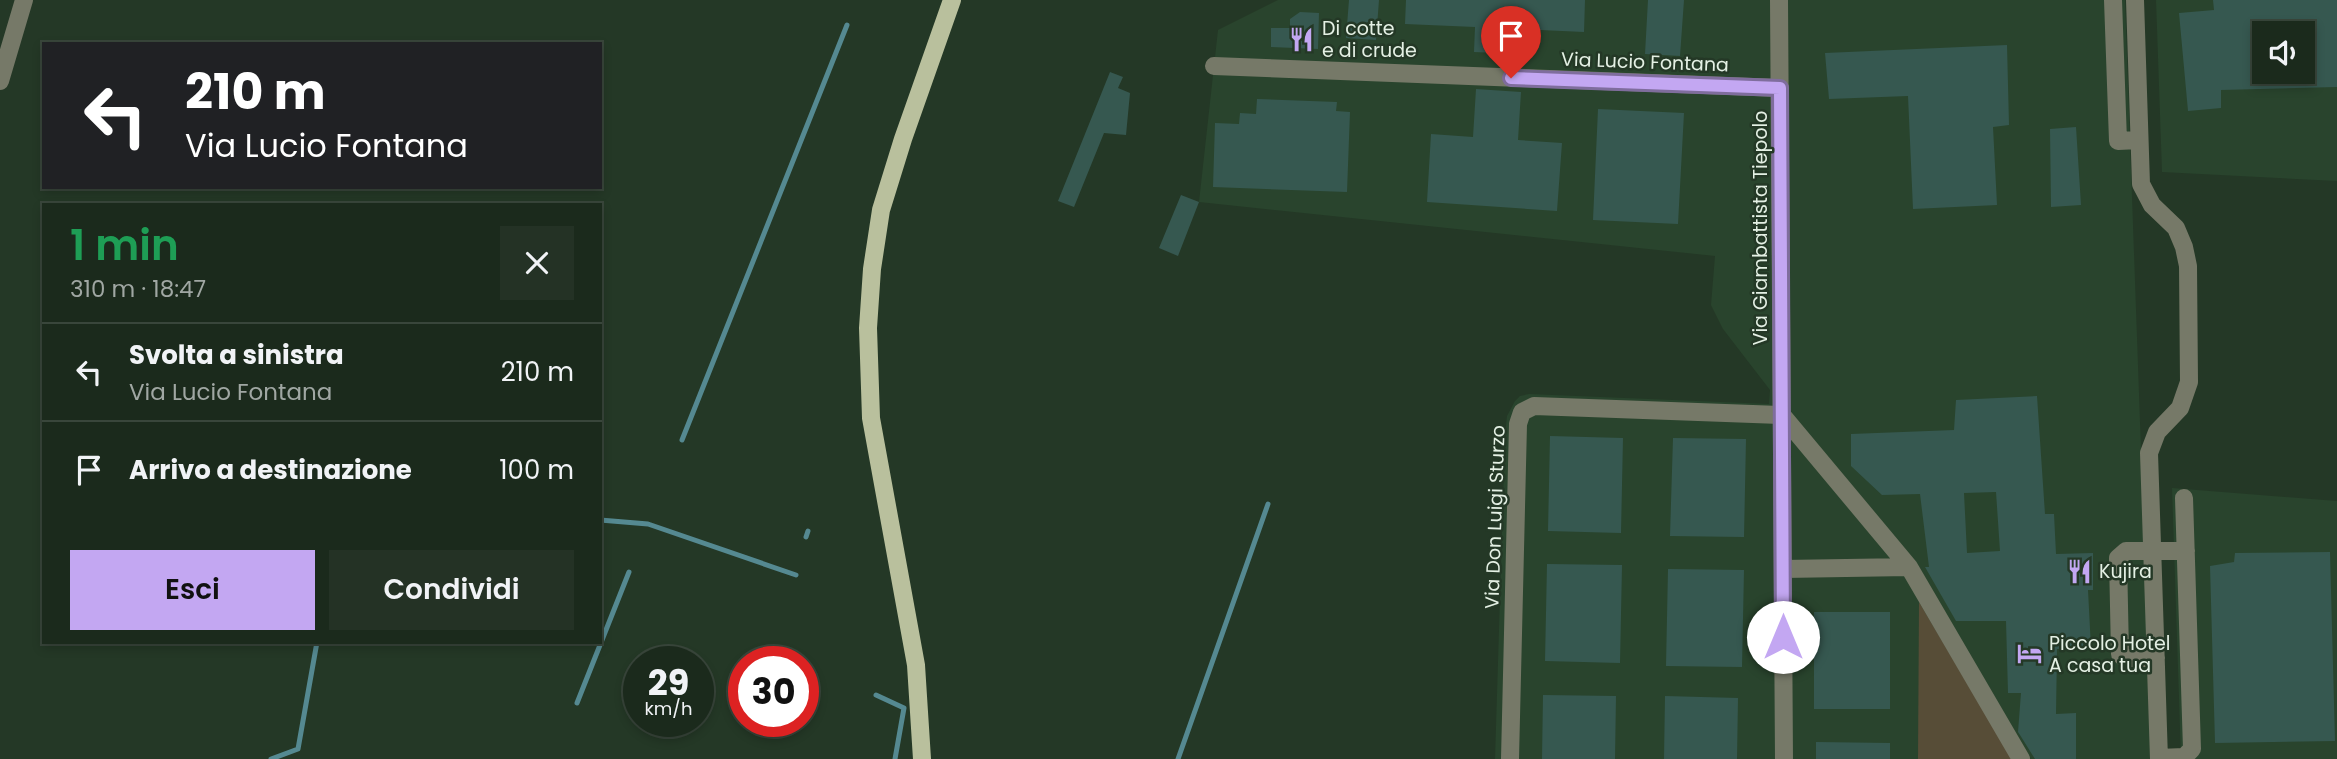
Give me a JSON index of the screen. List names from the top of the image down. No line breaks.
{"streets":{"street":["Via Lucio Fontana","Via Giambattista Tiepolo","Via Don Luigi Sturzo"]},"crossings":[["Via Lucio Fontana","Via Giambattista Tiepolo"],["Via Giambattista Tiepolo","Via Don Luigi Sturzo"]],"places":{"restaurant":["Di cotte e di crude","Kujira"],"hotel":["Piccolo Hotel A casa tua"]},"page":{"turn":["210 m","Via Lucio Fontana"],"heading":["1 min","310 m · 18:47"],"list":[{"name":"Svolta a sinistra","note":"Via Lucio Fontana","value":"210 m"},{"name":"Arrivo a destinazione","value":"100 m"}],"buttons":["Esci","Condividi"],"speed":"29 km/h","limit":"30"}}
